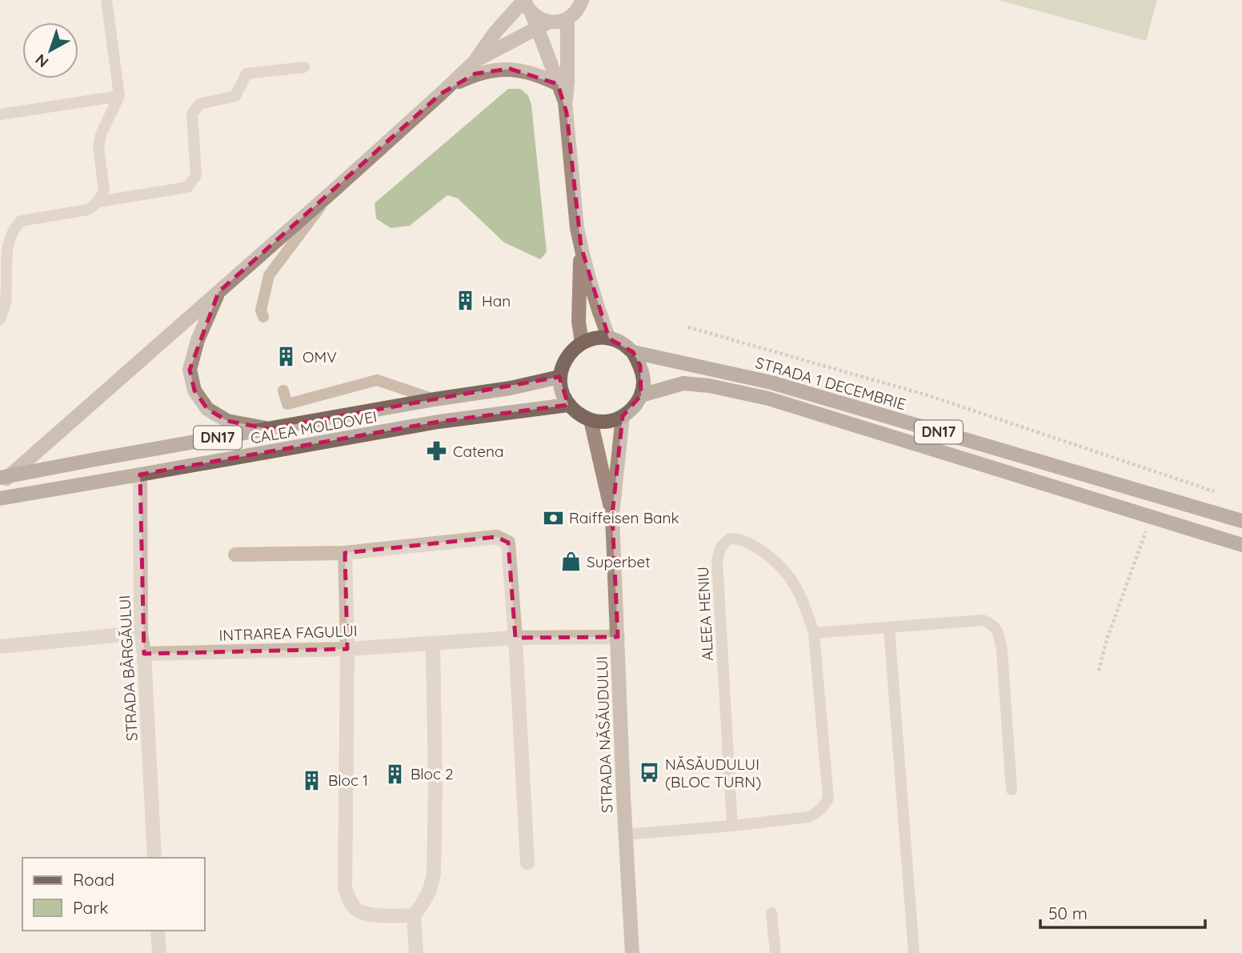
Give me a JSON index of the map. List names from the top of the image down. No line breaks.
{"streets":{"main road":["STRADA 1 DECEMBRIE","CALEA MOLDOVEI","DN17","STRADA NĂSĂUDULUI"],"street":["INTRAREA FAGULUI","STRADA BÂRGĂULUI"],"lane":["ALEEA HENIU"]},"crossings":[["STRADA 1 DECEMBRIE","CALEA MOLDOVEI"],["STRADA 1 DECEMBRIE","DN17"],["STRADA 1 DECEMBRIE","STRADA NĂSĂUDULUI"],["CALEA MOLDOVEI","DN17"],["CALEA MOLDOVEI","STRADA BÂRGĂULUI"],["CALEA MOLDOVEI","STRADA NĂSĂUDULUI"],["DN17","STRADA NĂSĂUDULUI"],["ALEEA HENIU","STRADA NĂSĂUDULUI"],["INTRAREA FAGULUI","STRADA BÂRGĂULUI"],["INTRAREA FAGULUI","STRADA NĂSĂUDULUI"]],"places":{"building":["Han","OMV","Bloc 2","Bloc 1"],"pharmacy":["Catena"],"bank":["Raiffeisen Bank"],"shop":["Superbet"],"bus stop":["NĂSĂUDULUI (BLOC TURN)"]},"legend":["Road","Park"],"scale_bar":"50 m","north":"bottom left"}
